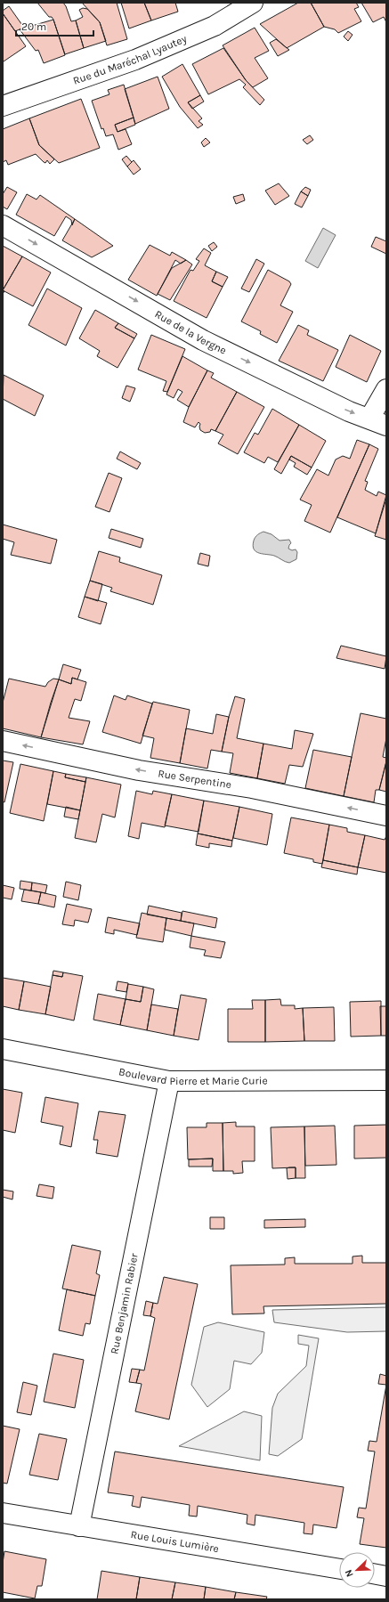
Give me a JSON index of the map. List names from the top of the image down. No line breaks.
{"streets":{"street":["Rue du Maréchal Lyautey","Rue de la Vergne","Rue Serpentine","Boulevard Pierre et Marie Curie","Rue Benjamin Rabier","Rue Louis Lumière"]},"crossings":[["Boulevard Pierre et Marie Curie","Rue Benjamin Rabier"],["Rue Benjamin Rabier","Rue Louis Lumière"]],"one_way":["Rue de la Vergne","Rue Serpentine"],"scale_bar":"20 m","north":"bottom left"}
